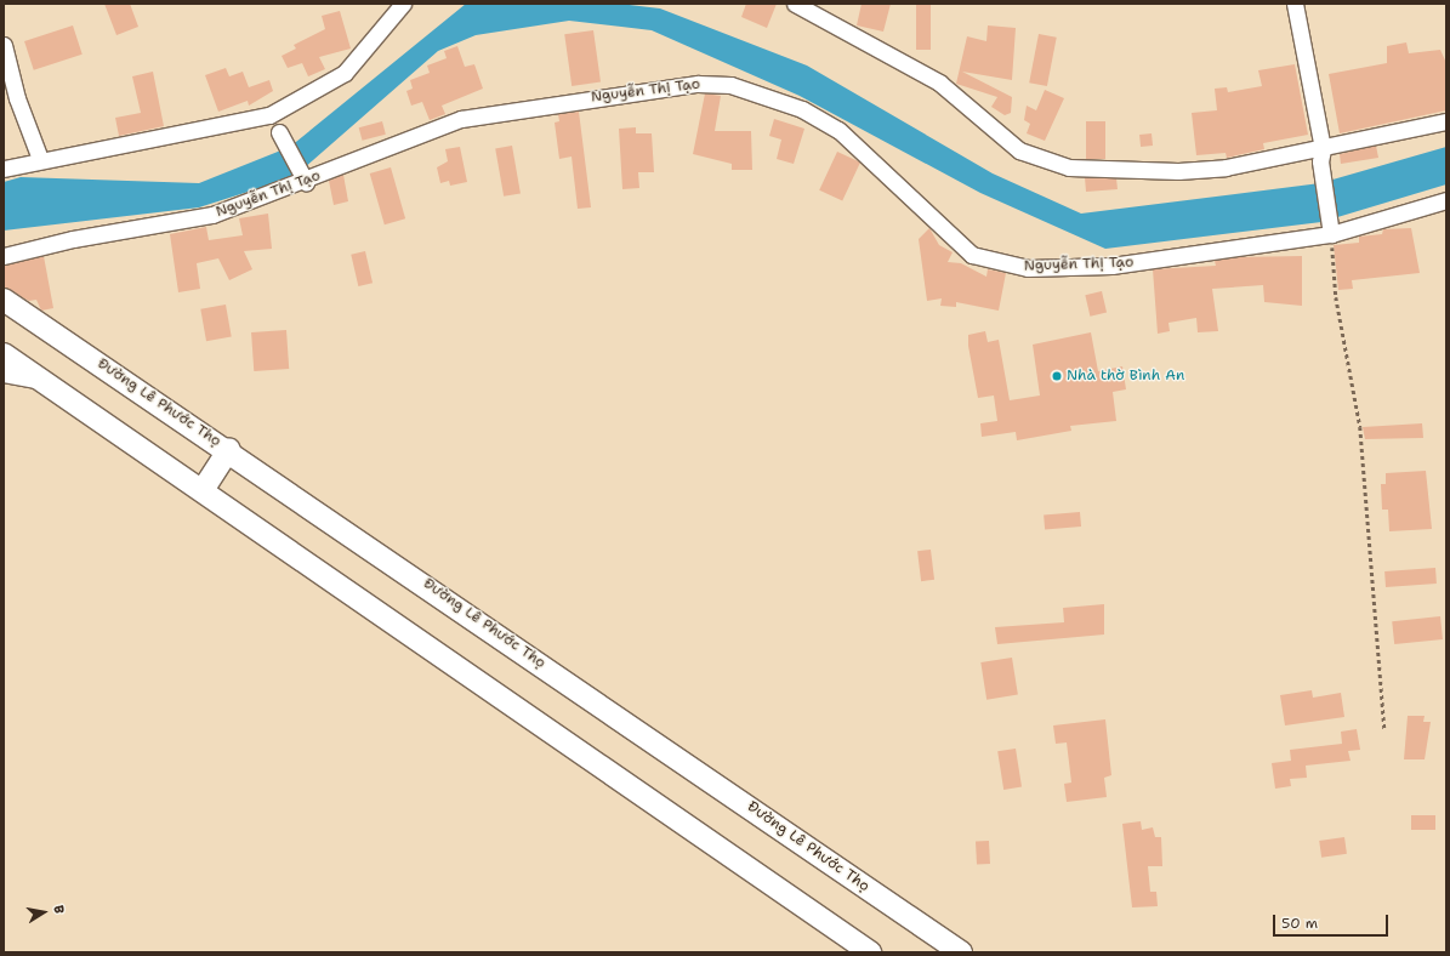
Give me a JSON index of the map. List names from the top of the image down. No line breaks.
{"streets":{"street":["Nguyễn Thị Tạo","Đường Lê Phước Thọ"]},"places":["Nhà thờ Bình An"],"scale_bar":"50 m","north":"right"}
